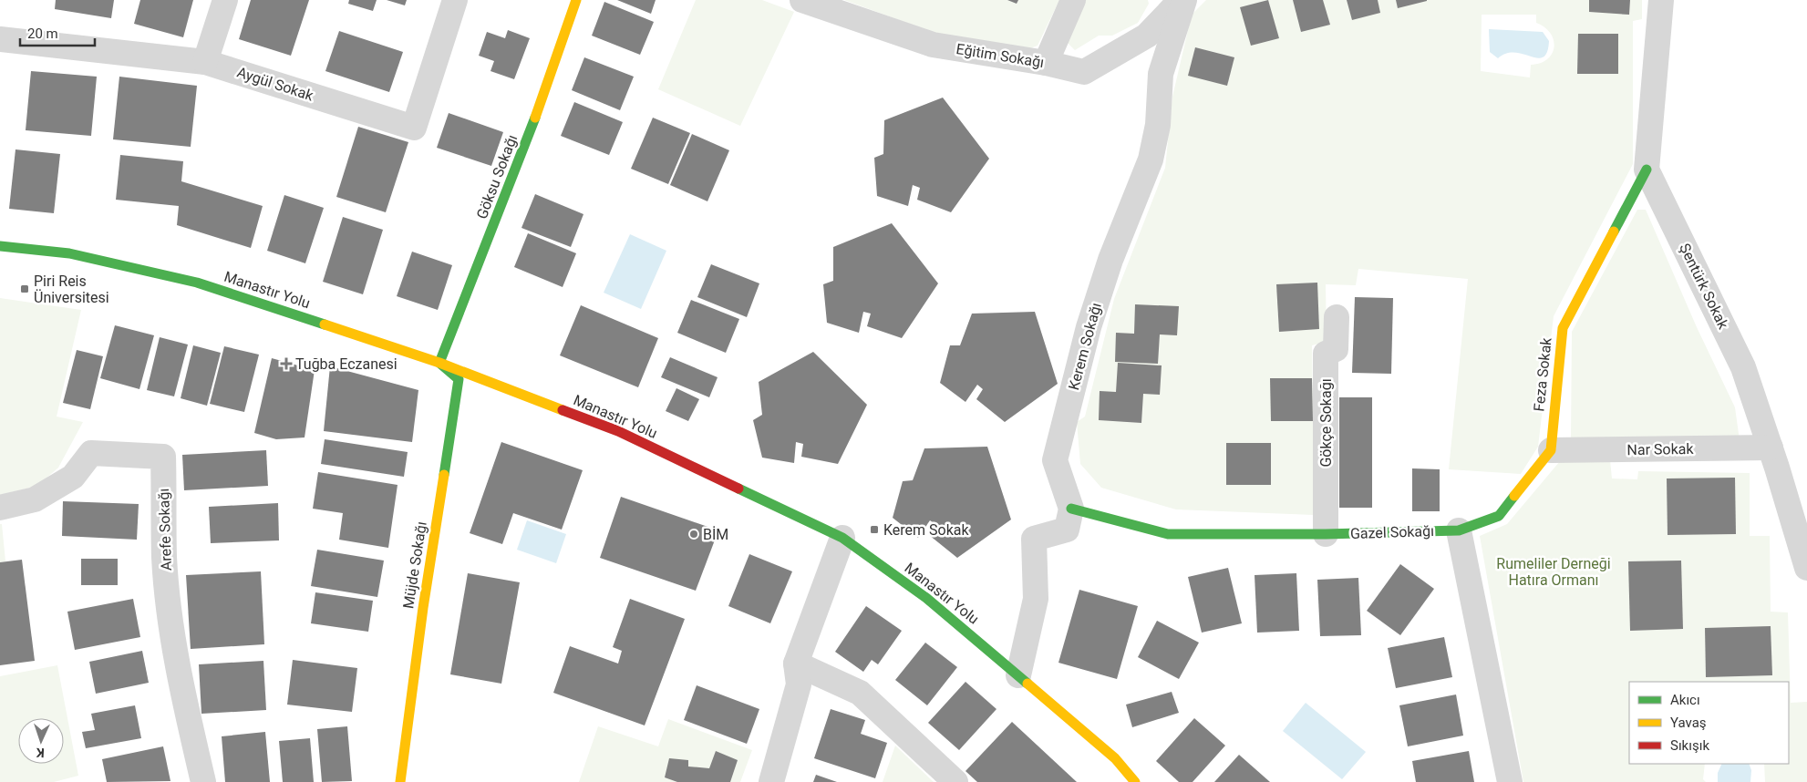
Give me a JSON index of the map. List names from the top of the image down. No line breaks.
{"streets":{"street":["Eğitim Sokağı","Aygül Sokak","Göksu Sokağı","Şentürk Sokak","Manastır Yolu","Kerem Sokağı","Feza Sokak","Gökçe Sokağı","Nar Sokak","Arefe Sokağı","Gazel Sokağı","Müjde Sokağı"]},"crossings":[["Eğitim Sokağı","Kerem Sokağı"],["Göksu Sokağı","Manastır Yolu"],["Göksu Sokağı","Müjde Sokağı"],["Şentürk Sokak","Feza Sokak"],["Şentürk Sokak","Nar Sokak"],["Manastır Yolu","Müjde Sokağı"],["Kerem Sokağı","Gazel Sokağı"],["Feza Sokak","Nar Sokak"],["Gökçe Sokağı","Gazel Sokağı"]],"parks":["Rumeliler Derneği Hatıra Ormanı"],"places":{"transit":["Piri Reis Üniversitesi","Kerem Sokak"],"health":["Tuğba Eczanesi"],"other":["BİM"]},"legend":["Akıcı","Yavaş","Sıkışık"],"scale_bar":"20 m","north":"bottom"}
